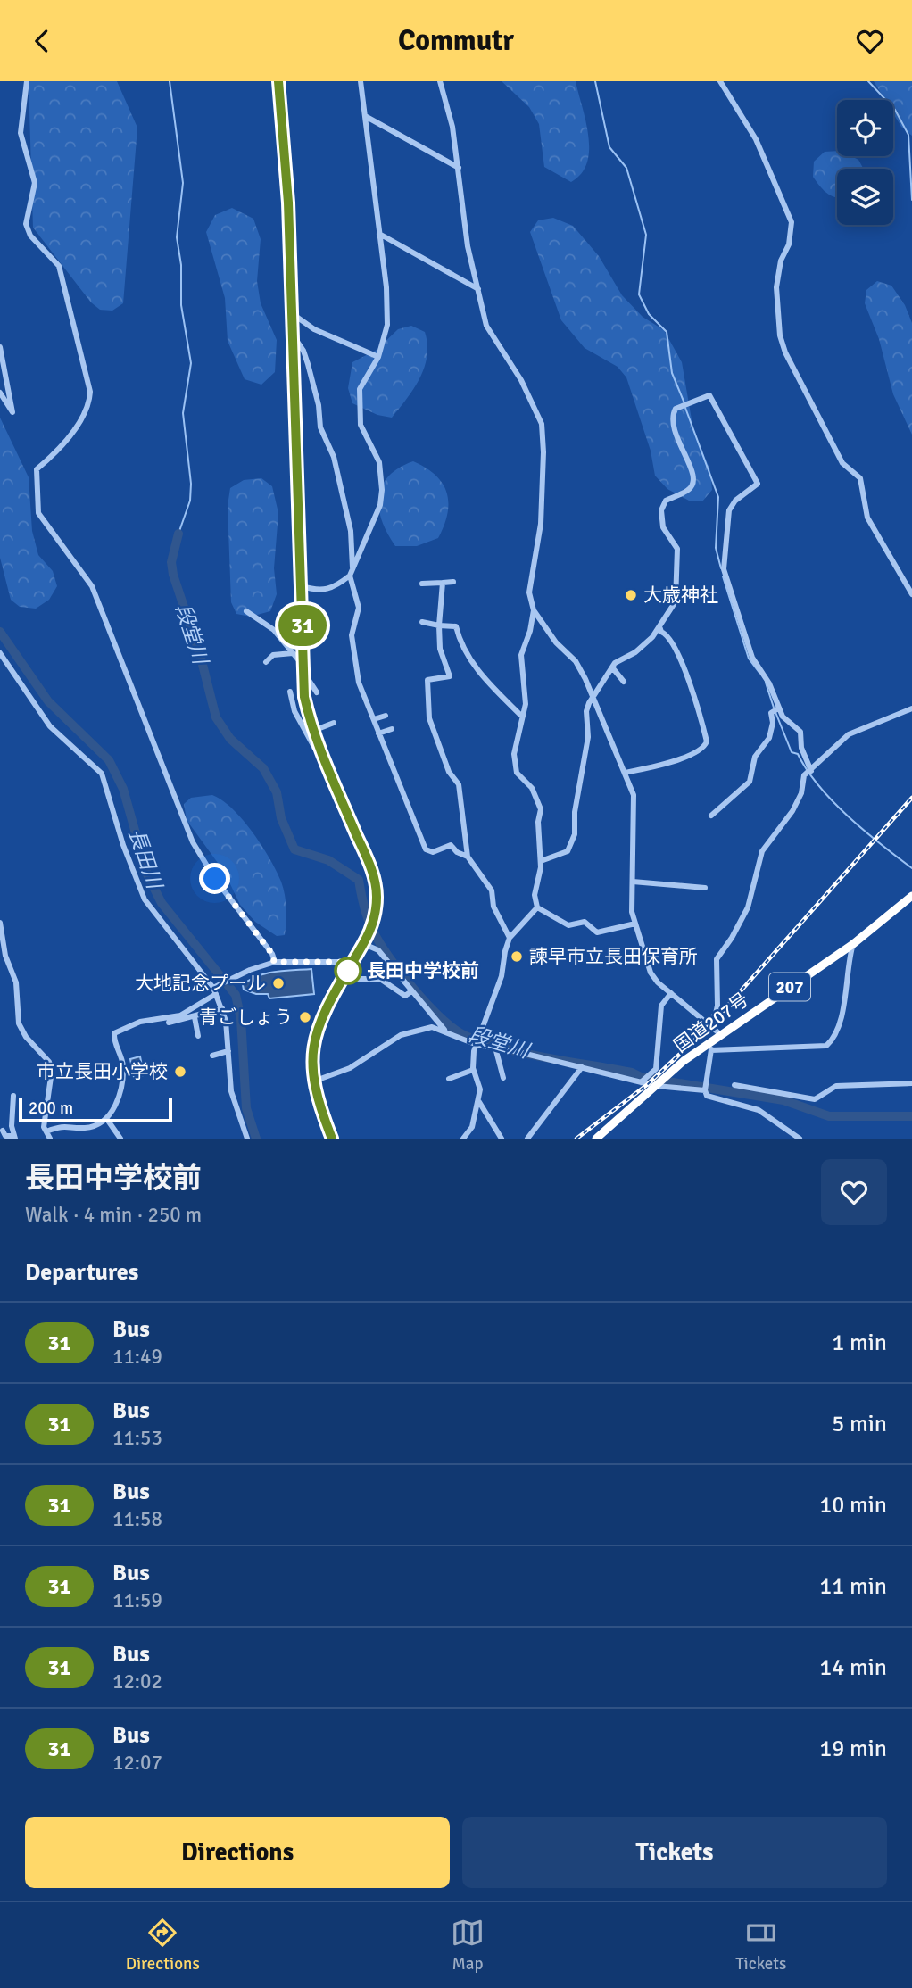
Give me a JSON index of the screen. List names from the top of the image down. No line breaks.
{"streets":{"highway":["207","国道207号"]},"water":["段堂川","長田川"],"places":["大歳神社","諫早市立長田保育所","長田中学校前","大地記念プール","青ごしょう","市立長田小学校"],"lines":["bus line 31"],"scale_bar":"200 m","page":{"header":"Commutr","on_map":"31","scale":"200 m","heading":[["長田中学校前","Walk · 4 min · 250 m"],"Departures"],"list":[{"mark":"31","name":"Bus","note":"11:49","value":"1 min"},{"mark":"31","name":"Bus","note":"11:53","value":"5 min"},{"mark":"31","name":"Bus","note":"11:58","value":"10 min"},{"mark":"31","name":"Bus","note":"11:59","value":"11 min"},{"mark":"31","name":"Bus","note":"12:02","value":"14 min"},{"mark":"31","name":"Bus","note":"12:07","value":"19 min"}],"buttons":["Directions","Tickets"],"tabs":["Directions","Map","Tickets"]}}
